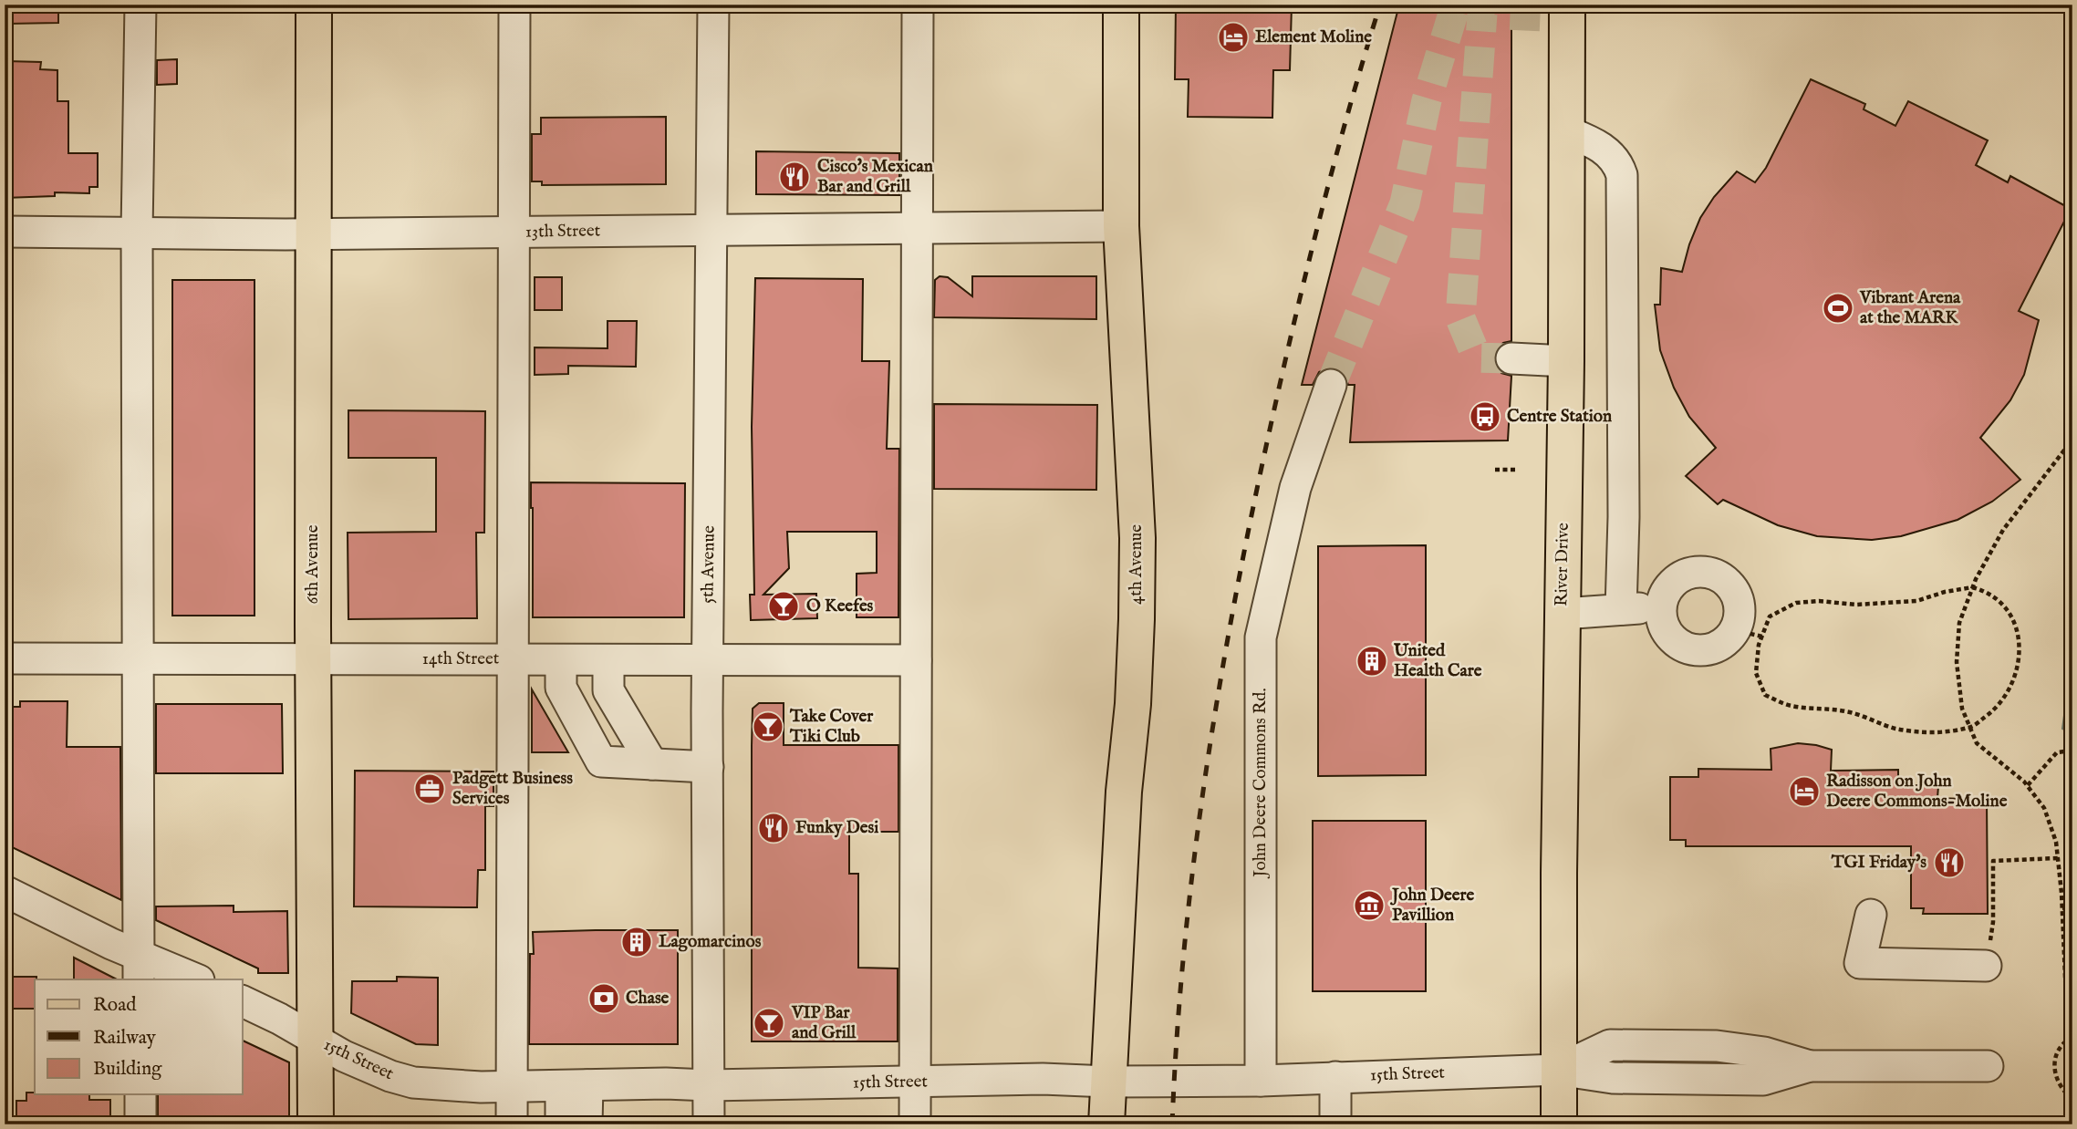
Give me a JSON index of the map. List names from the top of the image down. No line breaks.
{"streets":{"main road":["6th Avenue","4th Avenue","River Drive"],"street":["13th Street","5th Avenue","14th Street","John Deere Commons Rd.","15th Street"]},"crossings":[["13th Street","6th Avenue"],["13th Street","5th Avenue"],["13th Street","4th Avenue"],["6th Avenue","14th Street"],["6th Avenue","15th Street"],["5th Avenue","14th Street"],["5th Avenue","15th Street"],["4th Avenue","15th Street"],["River Drive","15th Street"],["John Deere Commons Rd.","15th Street"]],"places":{"hotel":["Element Moline","Radisson on John Deere Commons-Moline"],"restaurant":["Cisco's Mexican Bar and Grill","Funky Desi","TGI Friday's"],"sports":["Vibrant Arena at the MARK"],"bus stop":["Centre Station"],"bar":["O Keefes","Take Cover Tiki Club","VIP Bar and Grill"],"building":["United Health Care","Lagomarcinos"],"office":["Padgett Business Services"],"museum":["John Deere Pavillion"],"bank":["Chase"]},"legend":["Road","Railway","Building"]}
